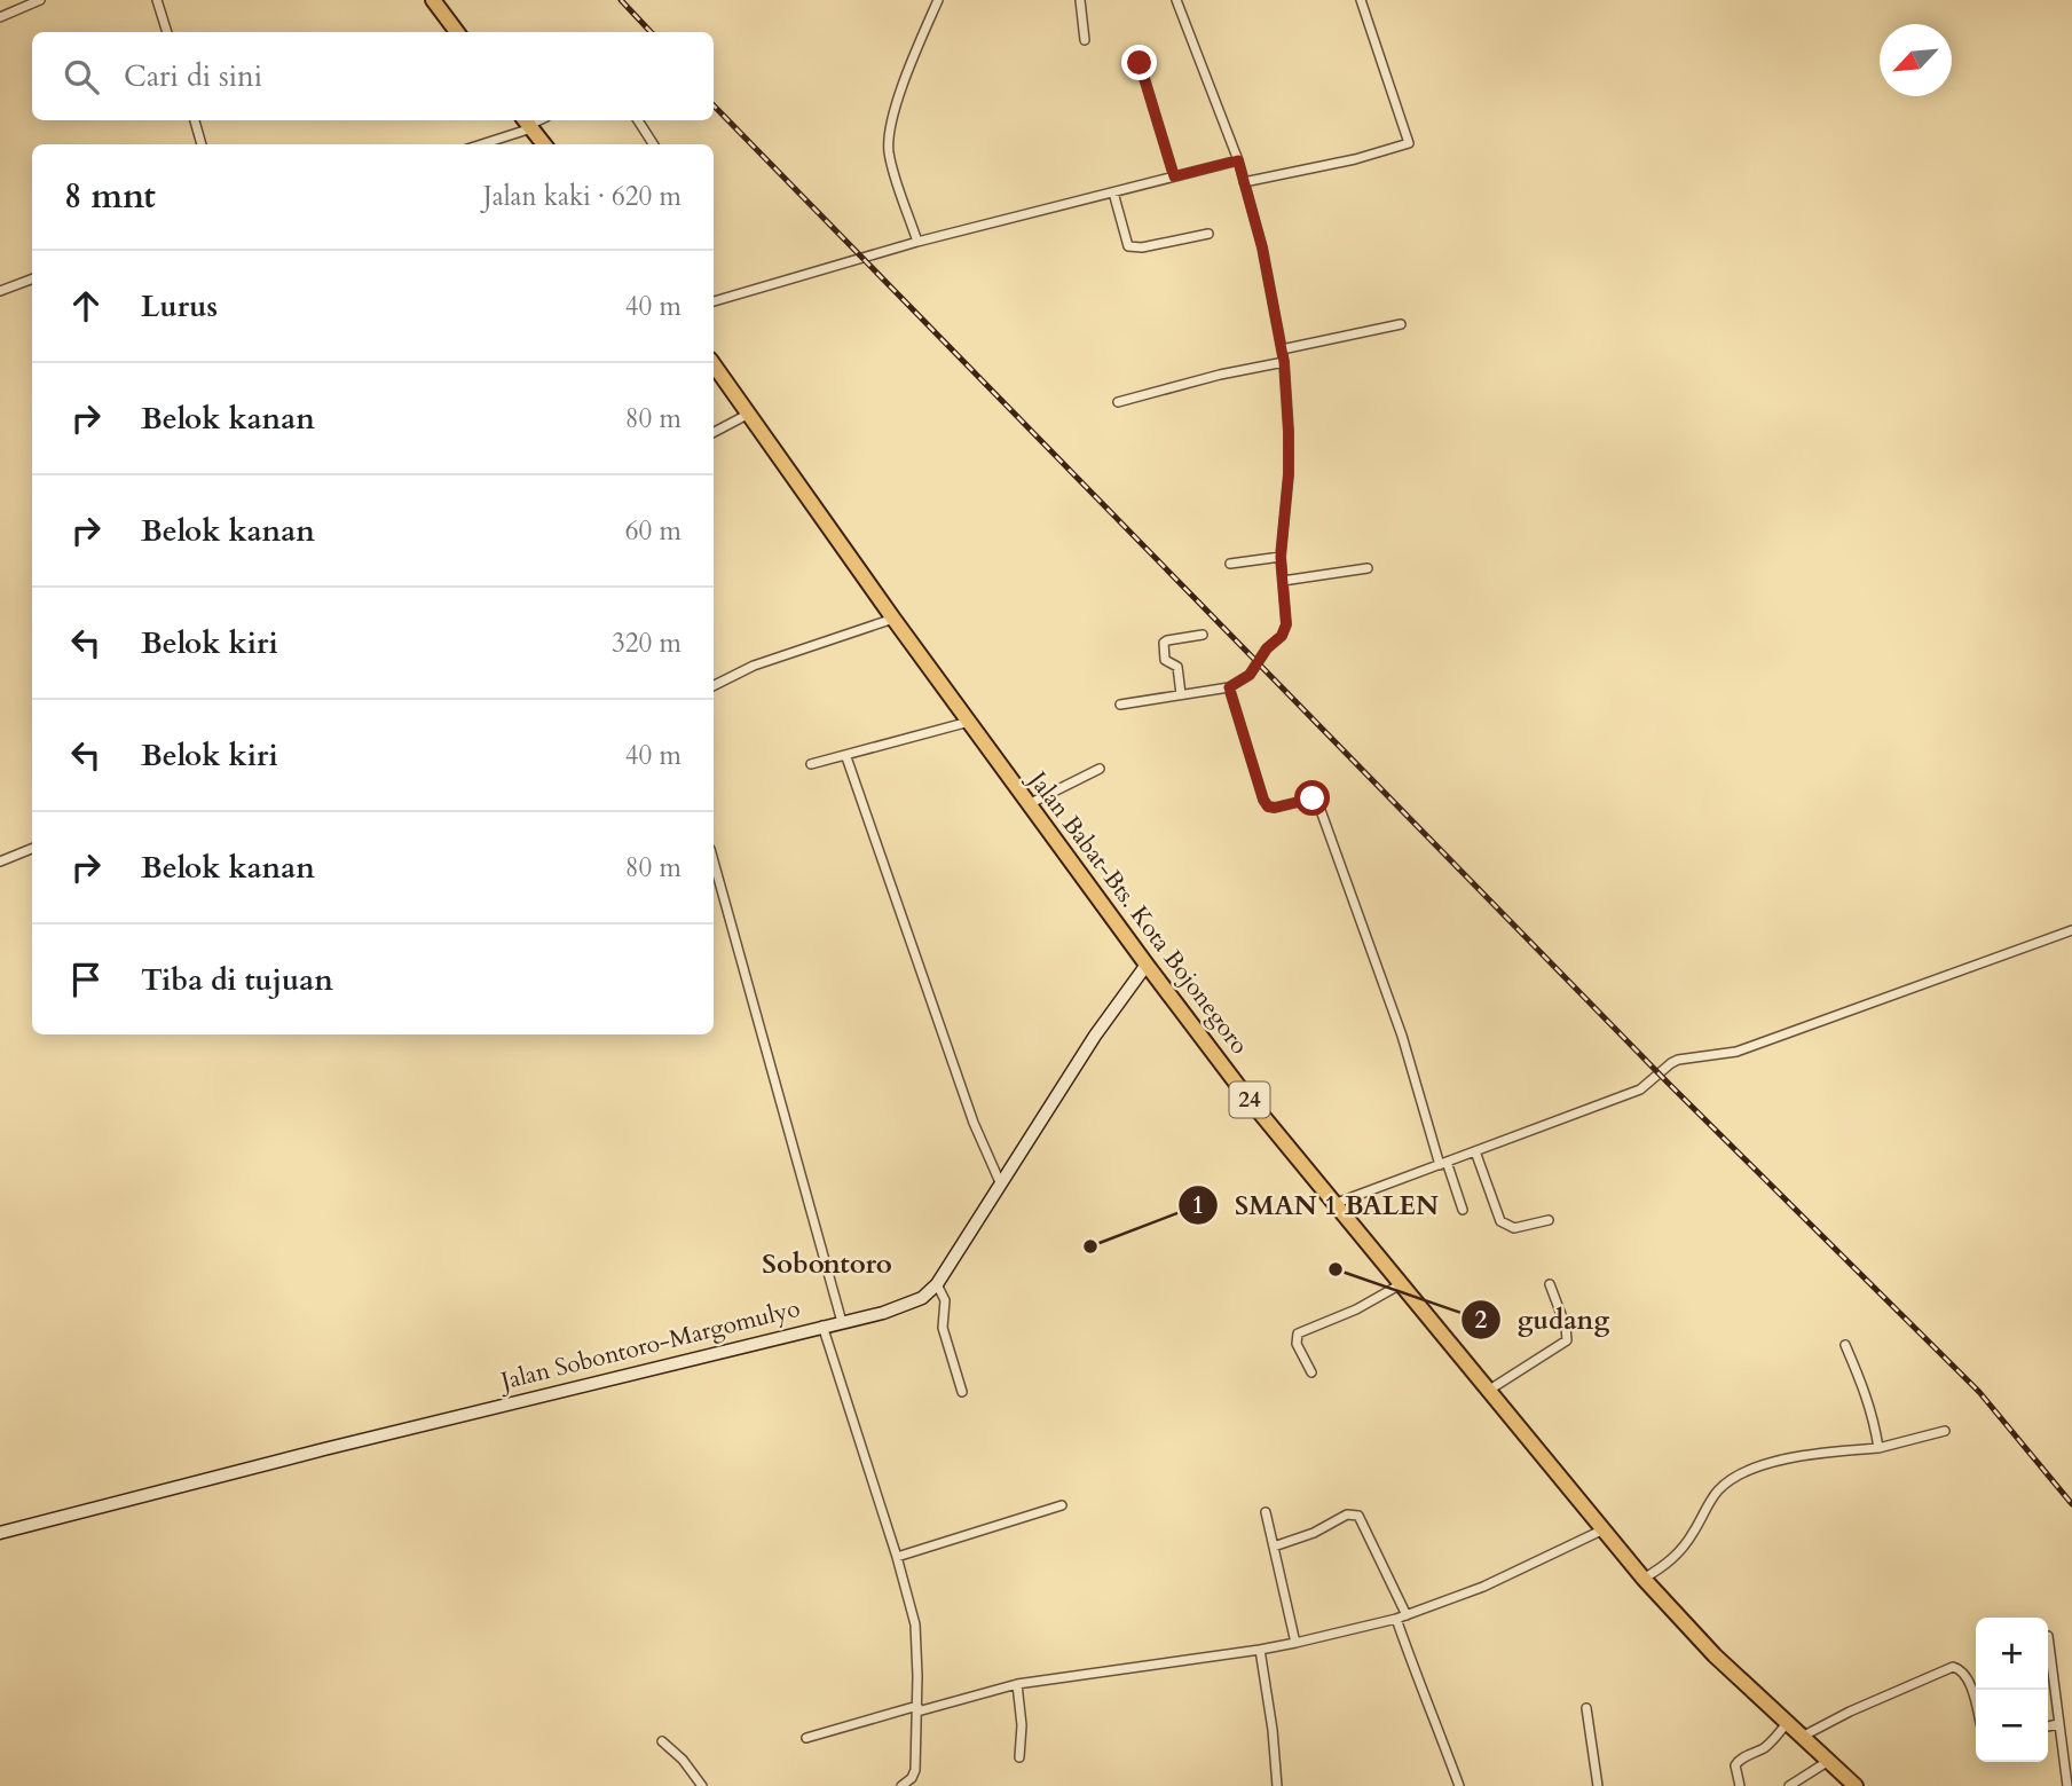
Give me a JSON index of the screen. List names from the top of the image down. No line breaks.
{"streets":{"highway":["Jalan Babat-Bts. Kota Bojonegoro","24"],"street":["Jalan Sobontoro-Margomulyo"]},"crossings":[["Jalan Babat-Bts. Kota Bojonegoro","Jalan Sobontoro-Margomulyo"]],"districts":["Sobontoro"],"places":["SMAN 1 BALEN","gudang"],"north":"bottom left","page":{"search":"Cari di sini","heading":["8 mnt","Jalan kaki · 620 m"],"list":[["Lurus","40 m"],["Belok kanan","80 m"],["Belok kanan","60 m"],["Belok kiri","320 m"],["Belok kiri","40 m"],["Belok kanan","80 m"],"Tiba di tujuan"],"map_buttons":["+","−"]}}
